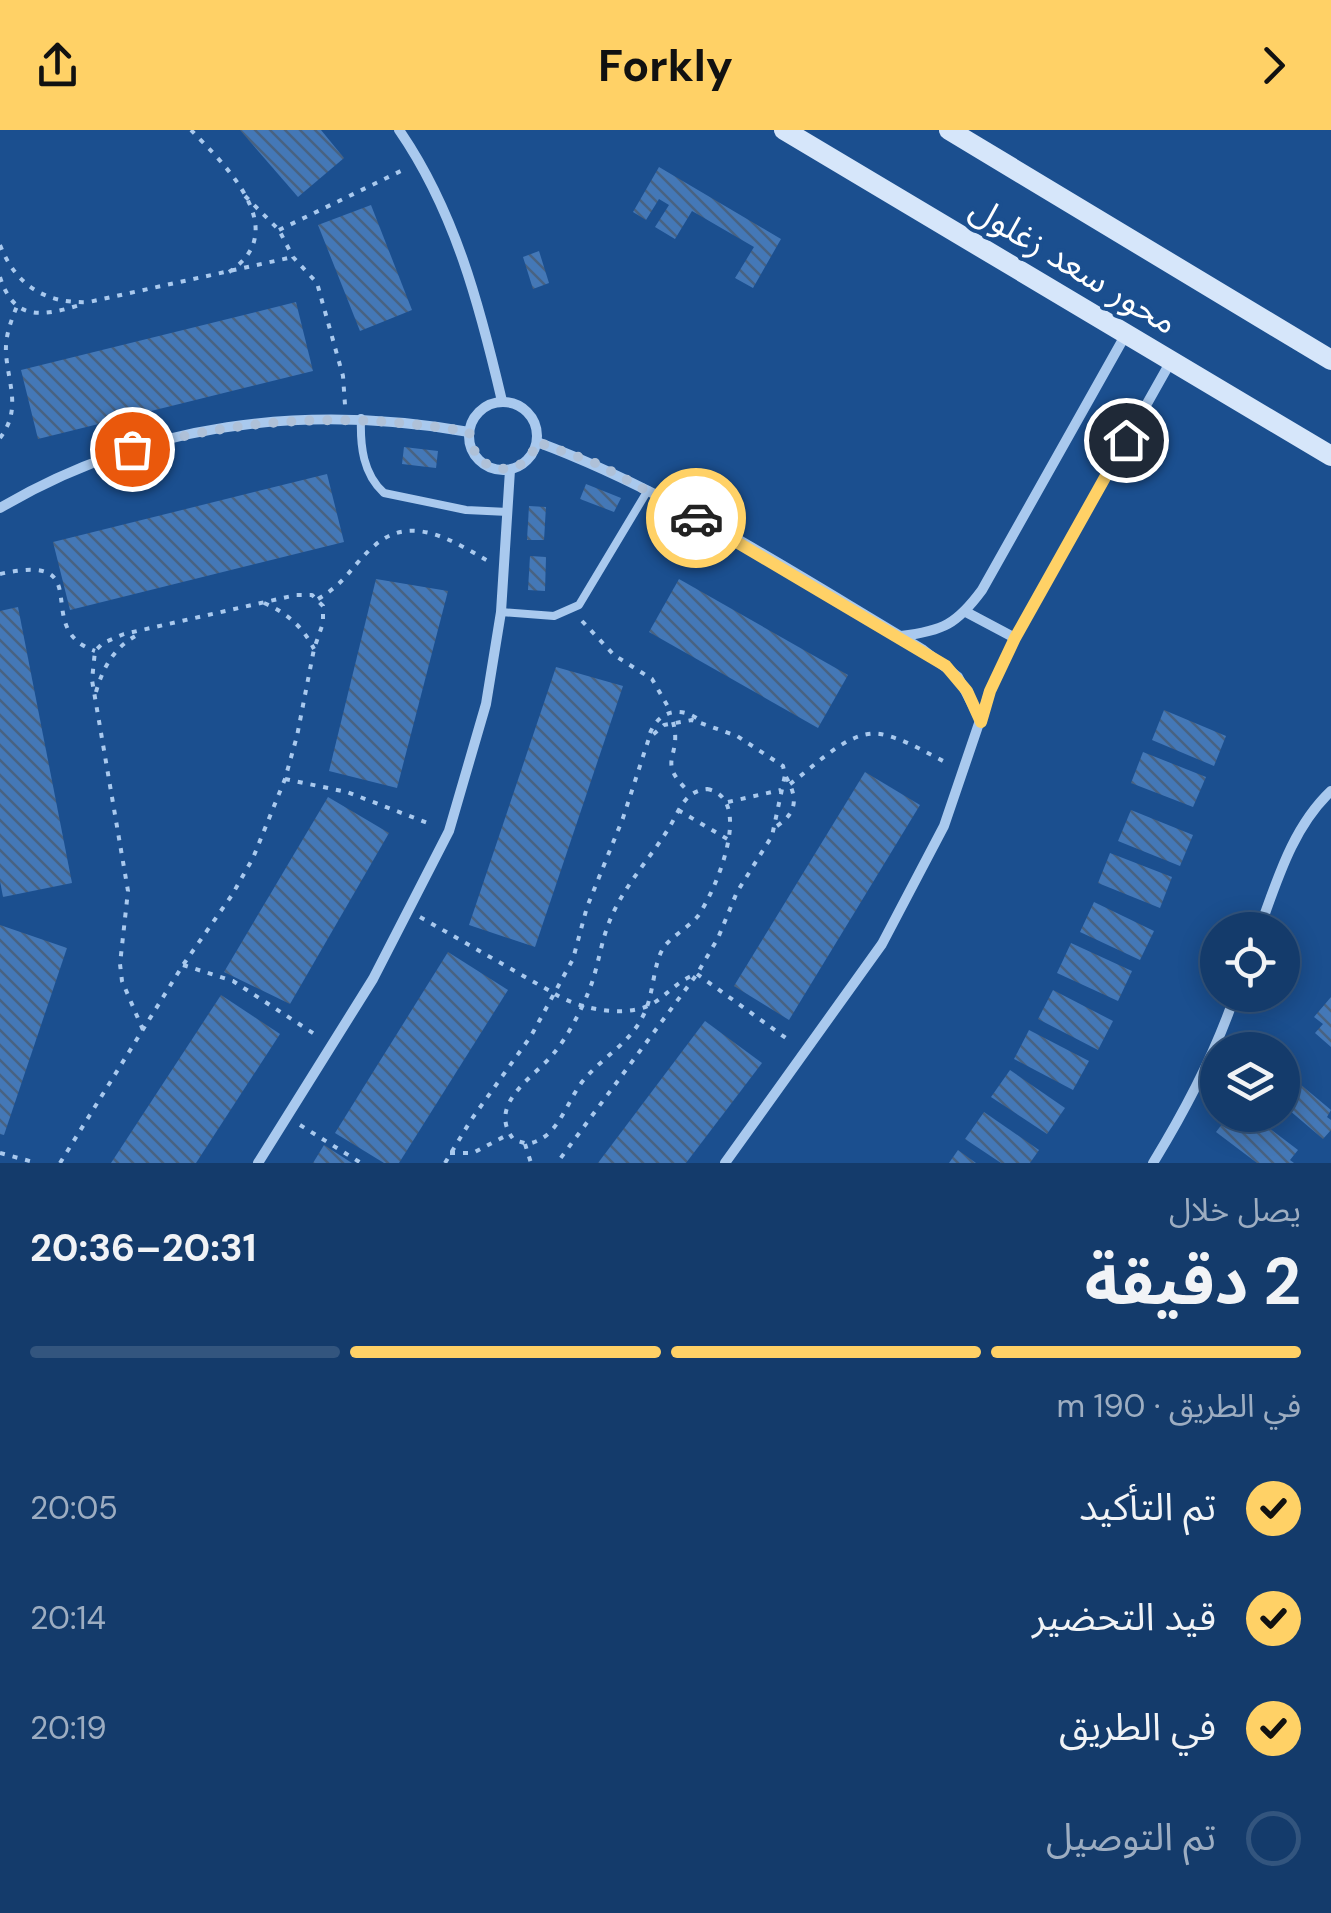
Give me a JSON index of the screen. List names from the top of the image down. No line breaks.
{"streets":{"main road":["محور سعد زغلول"]},"page":{"header":"Forkly","heading":["2 دقيقة","يصل خلال","20:31–20:36"],"bar":"في الطريق · 190 m","list":[["تم التأكيد","20:05"],["قيد التحضير","20:14"],["في الطريق","20:19"],"تم التوصيل"]}}
